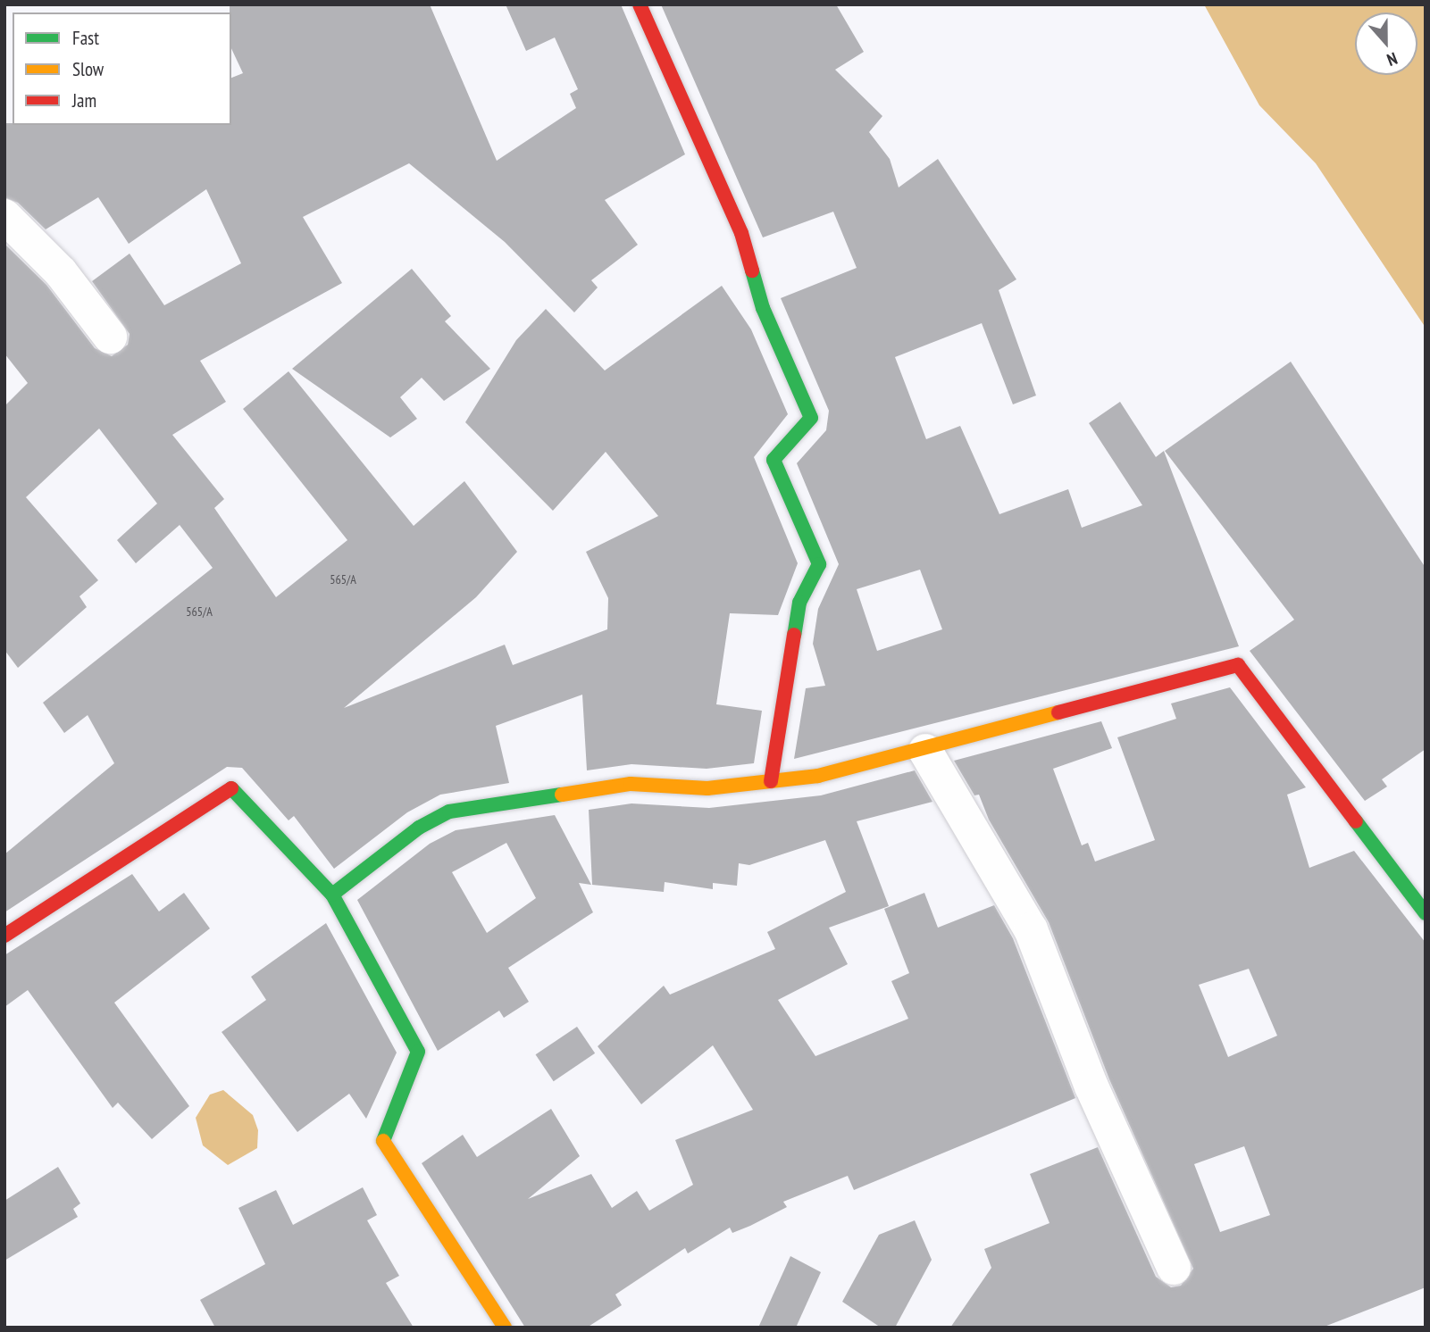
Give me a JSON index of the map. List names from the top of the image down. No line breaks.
{"house_numbers":["565/A","565/A"],"legend":["Fast","Slow","Jam"],"north":"bottom"}
